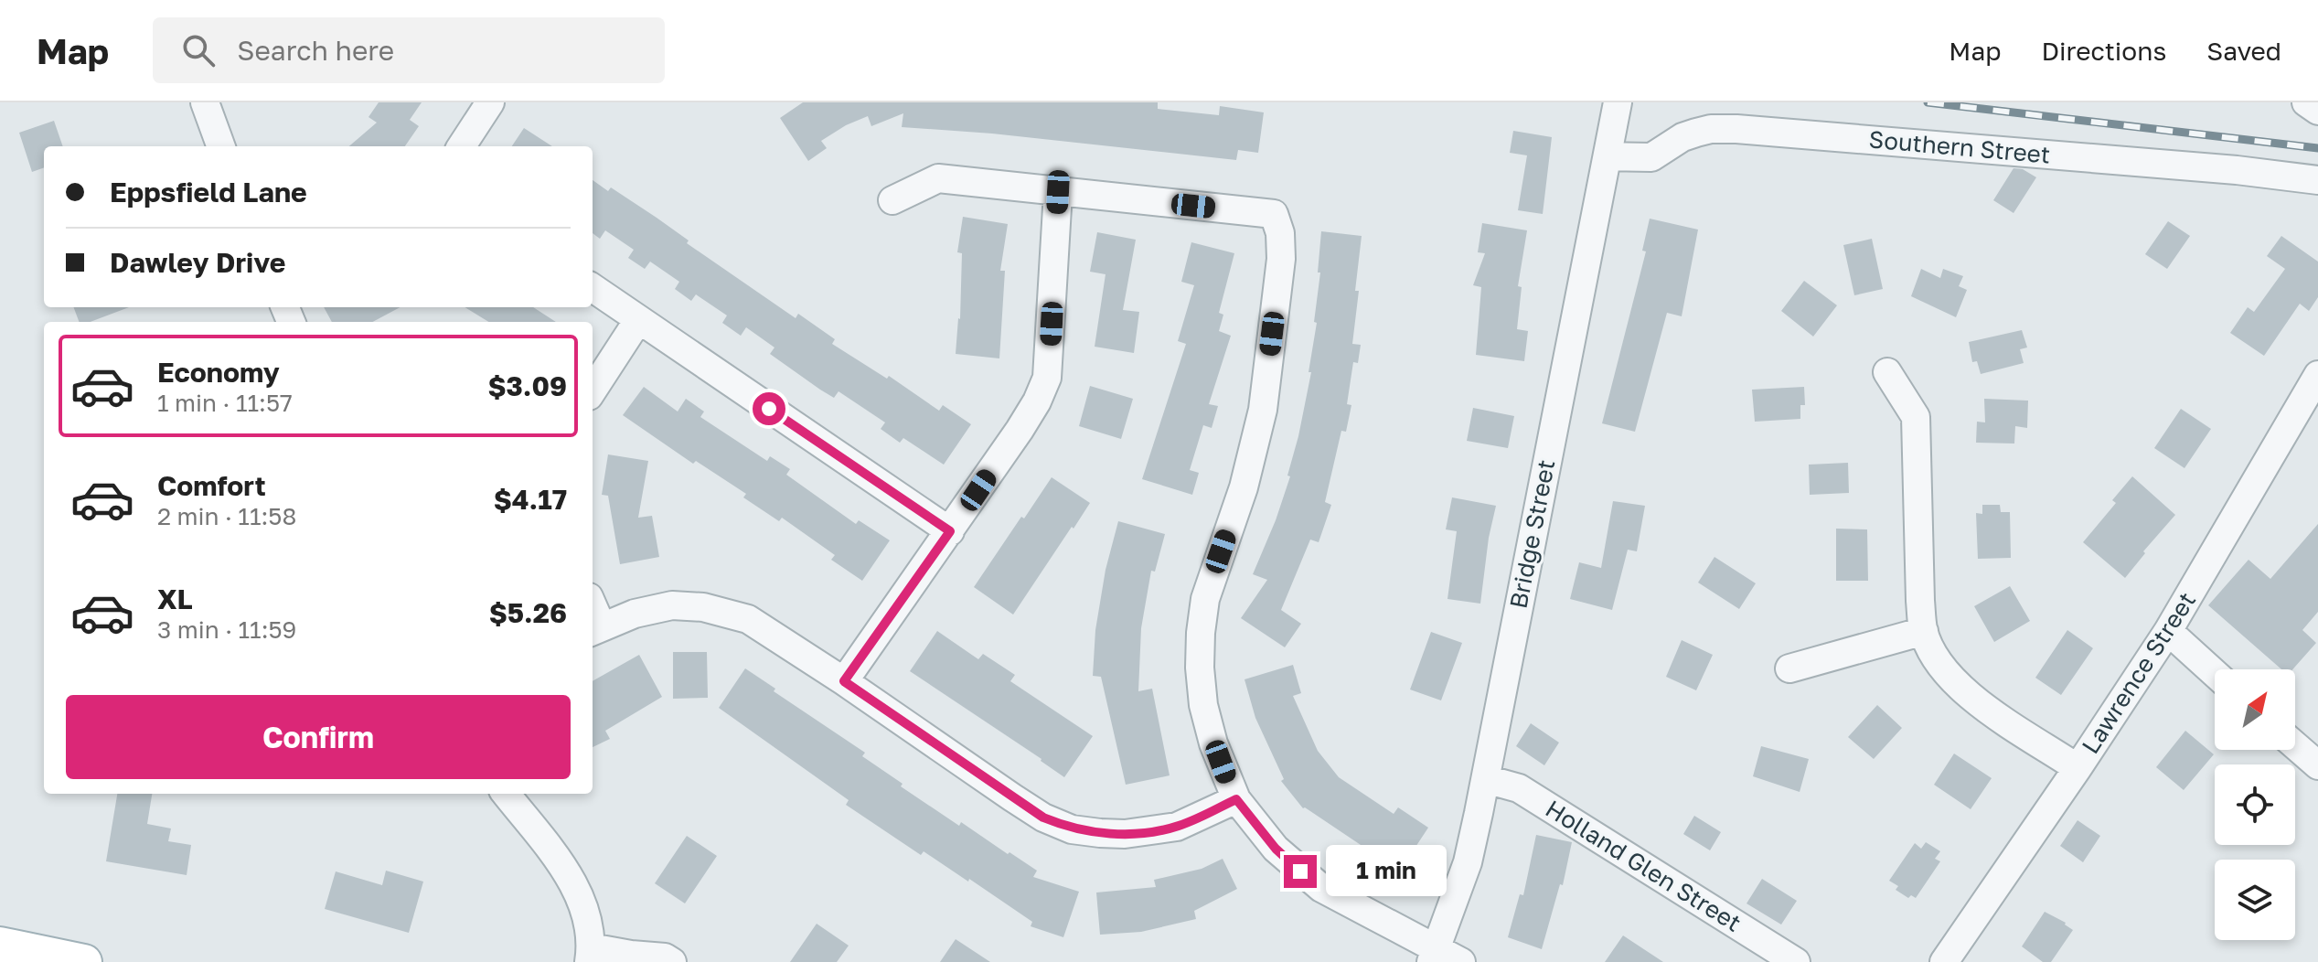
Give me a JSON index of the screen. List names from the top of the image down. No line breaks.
{"streets":{"street":["Southern Street","Bridge Street","Lawrence Street","Holland Glen Street"]},"crossings":[["Southern Street","Bridge Street"],["Bridge Street","Holland Glen Street"]],"north":"top right","page":{"header":"Map","search":"Search here","nav":["Map","Directions","Saved"],"banner":["Eppsfield Lane","Dawley Drive"],"list":[{"name":"Economy","note":"1 min · 11:57","value":"$3.09"},{"name":"Comfort","note":"2 min · 11:58","value":"$4.17"},{"name":"XL","note":"3 min · 11:59","value":"$5.26"}],"buttons":"Confirm","bubble":"1 min"}}
